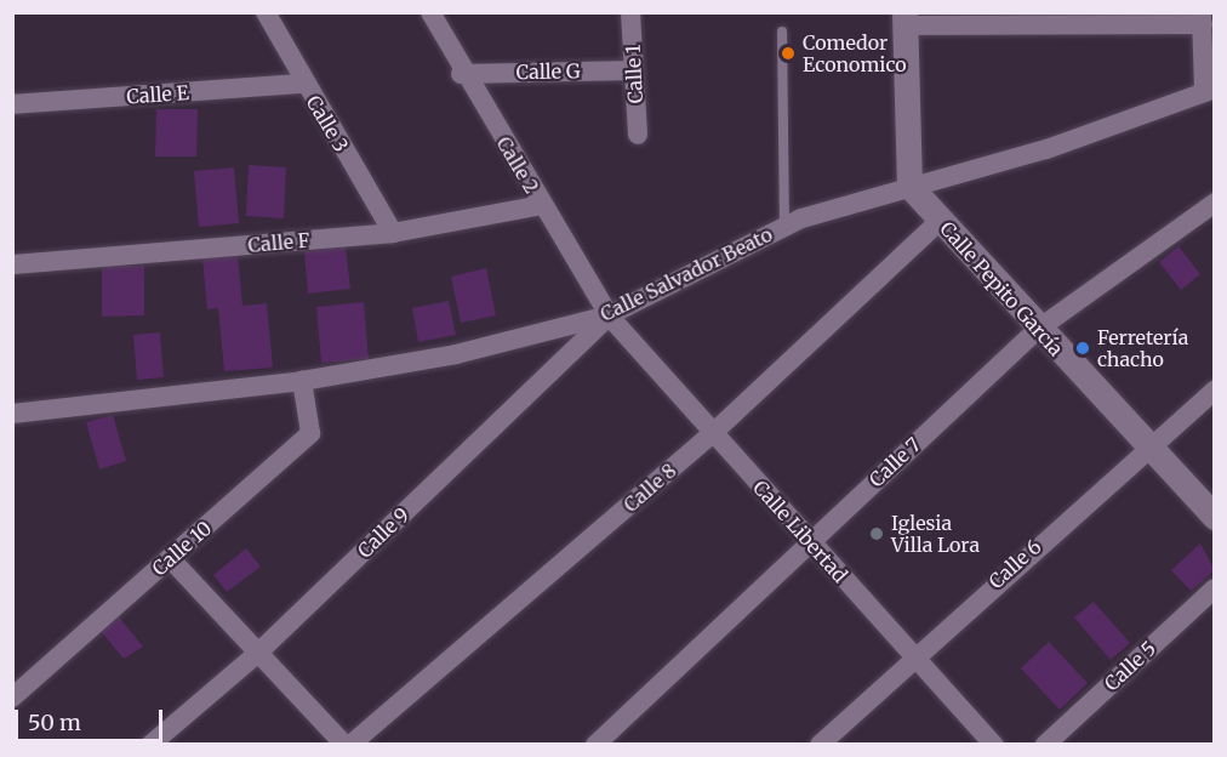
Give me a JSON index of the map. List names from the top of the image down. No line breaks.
{"streets":{"street":["Calle G","Calle 1","Calle E","Calle 3","Calle 2","Calle F","Calle Salvador Beato","Calle Pepito García","Calle 7","Calle 8","Calle Libertad","Calle 9","Calle 10","Calle 6","Calle 5"]},"crossings":[["Calle G","Calle 1"],["Calle G","Calle 2"],["Calle E","Calle 3"],["Calle 3","Calle F"],["Calle 2","Calle F"],["Calle 2","Calle Salvador Beato"],["Calle 2","Calle Libertad"],["Calle 2","Calle 9"],["Calle Salvador Beato","Calle Pepito García"],["Calle Salvador Beato","Calle Libertad"],["Calle Salvador Beato","Calle 9"],["Calle Salvador Beato","Calle 10"],["Calle Pepito García","Calle 7"],["Calle Pepito García","Calle 8"],["Calle Pepito García","Calle 6"],["Calle 7","Calle Libertad"],["Calle 8","Calle Libertad"],["Calle Libertad","Calle 9"],["Calle Libertad","Calle 6"]],"places":["Comedor Economico","Ferretería chacho","Iglesia Villa Lora"],"scale_bar":"50 m"}
